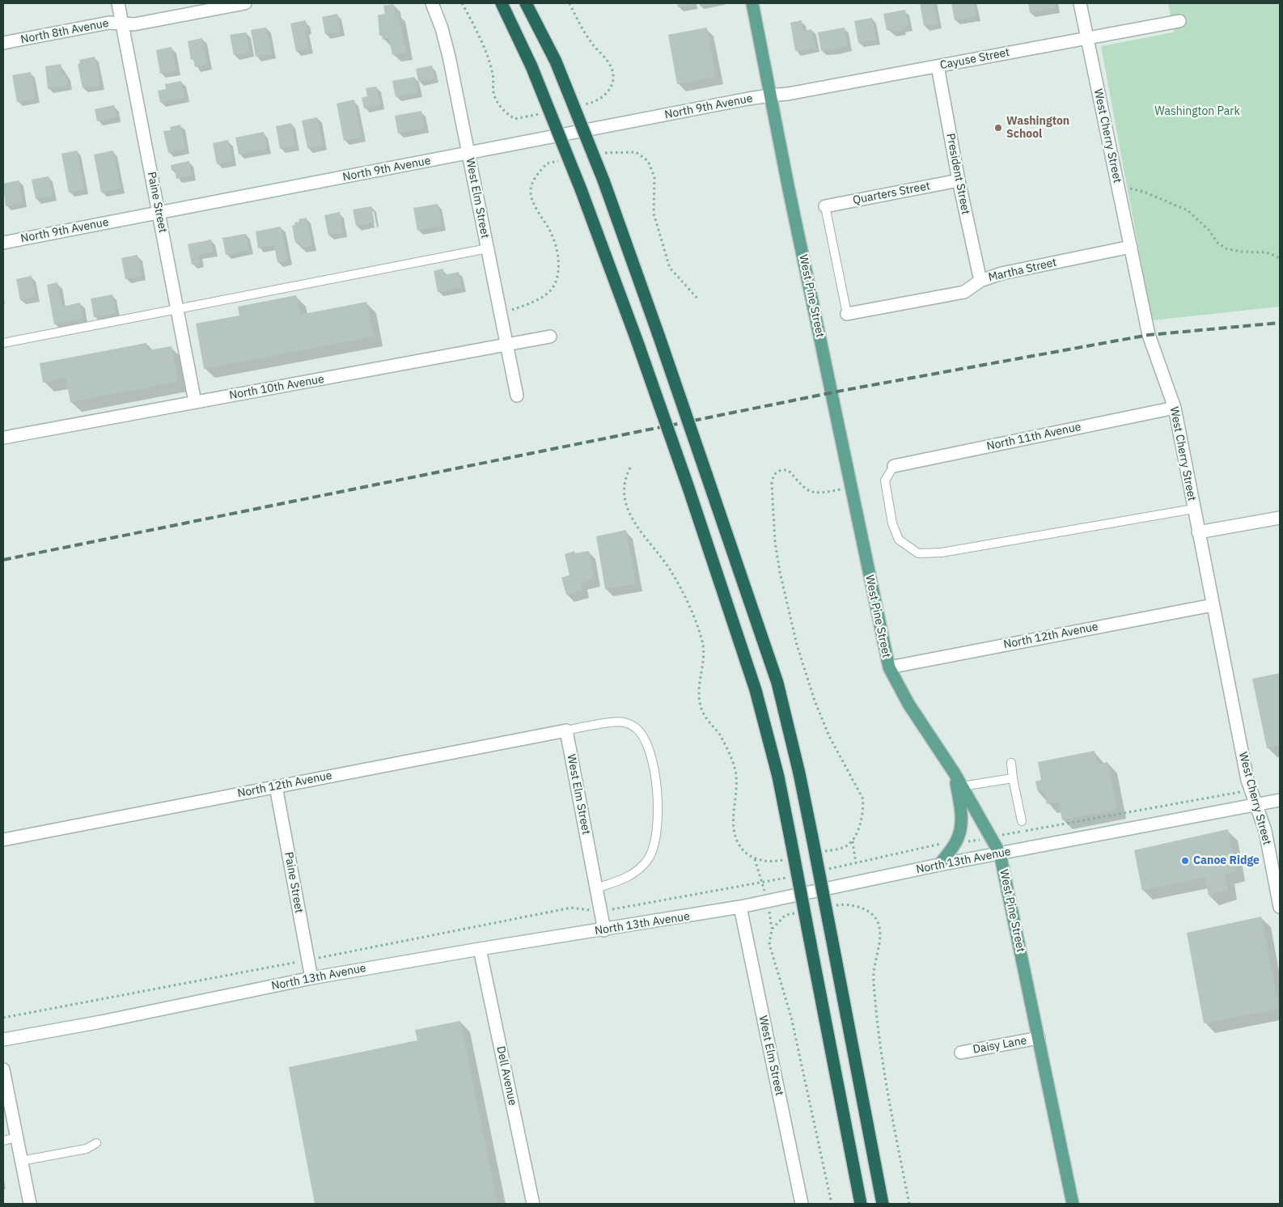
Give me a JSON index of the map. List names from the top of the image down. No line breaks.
{"streets":{"main road":["West Pine Street"],"street":["North 8th Avenue","Cayuse Street","North 9th Avenue","West Cherry Street","President Street","Quarters Street","West Elm Street","Paine Street","Martha Street","North 10th Avenue","North 11th Avenue","North 12th Avenue","North 13th Avenue","Daisy Lane","Dell Avenue"]},"crossings":[["North 8th Avenue","Paine Street"],["Cayuse Street","North 9th Avenue"],["Cayuse Street","West Cherry Street"],["Cayuse Street","President Street"],["Cayuse Street","West Pine Street"],["North 9th Avenue","West Elm Street"],["North 9th Avenue","Paine Street"],["North 9th Avenue","West Pine Street"],["West Cherry Street","Martha Street"],["West Cherry Street","North 11th Avenue"],["West Cherry Street","North 12th Avenue"],["West Cherry Street","North 13th Avenue"],["President Street","Quarters Street"],["President Street","Martha Street"],["West Elm Street","North 10th Avenue"],["West Elm Street","North 12th Avenue"],["West Elm Street","North 13th Avenue"],["Paine Street","North 10th Avenue"],["Paine Street","North 12th Avenue"],["Paine Street","North 13th Avenue"],["West Pine Street","North 12th Avenue"],["West Pine Street","North 13th Avenue"],["West Pine Street","Daisy Lane"],["North 13th Avenue","Dell Avenue"]],"parks":["Washington Park"],"places":["Washington School","Canoe Ridge"]}
